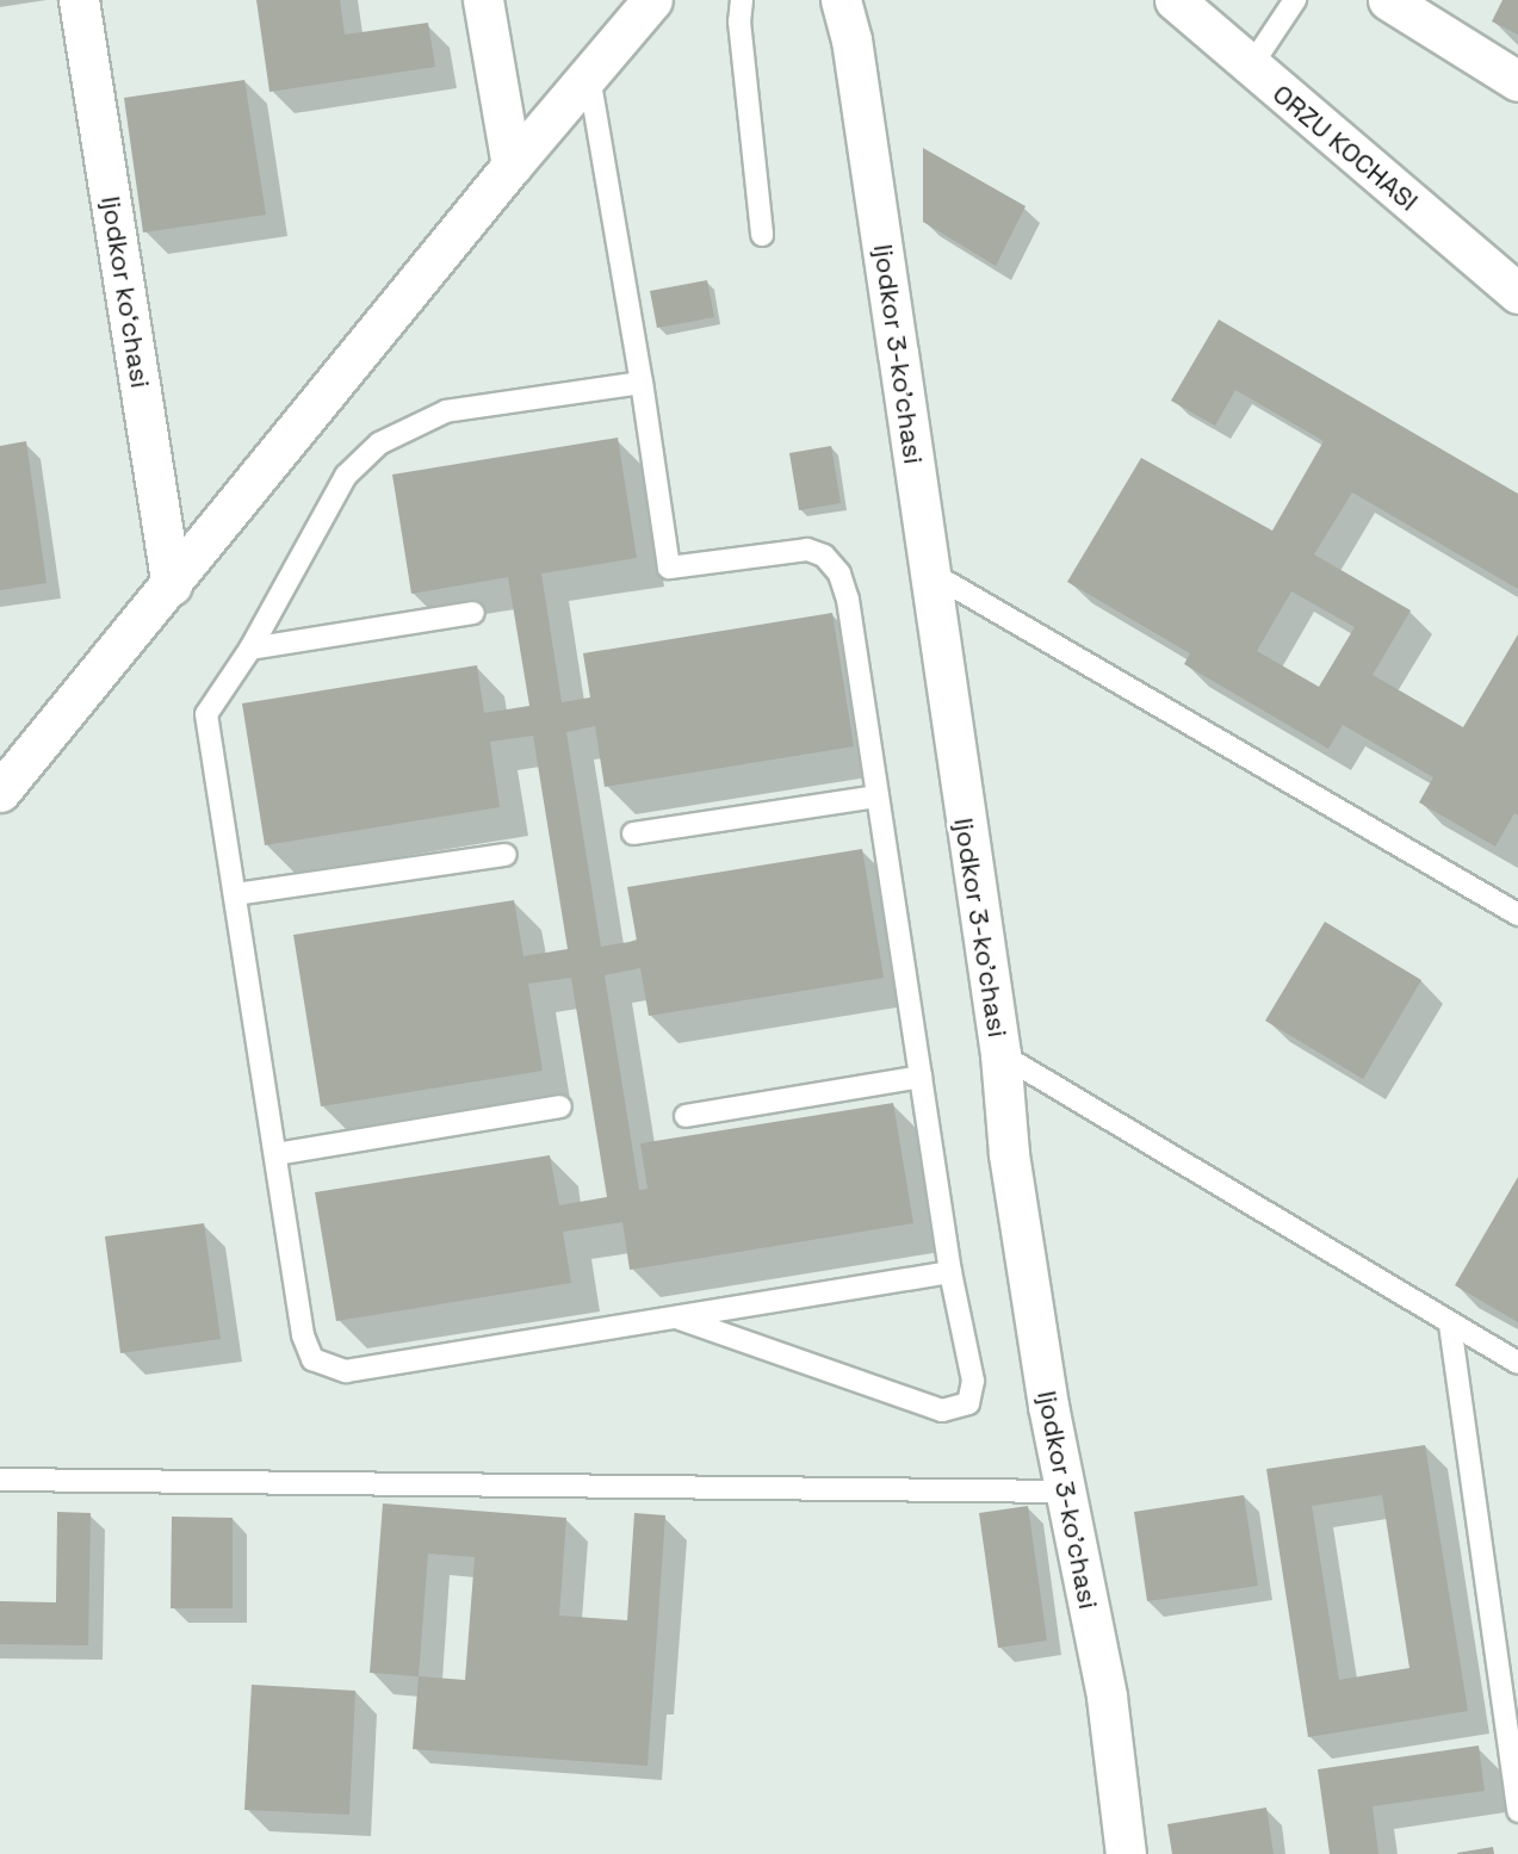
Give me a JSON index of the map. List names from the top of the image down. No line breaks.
{"streets":{"street":["ORZU KOCHASI","Ijodkor koʻchasi","Ijodkor 3-koʼchasi"]}}
